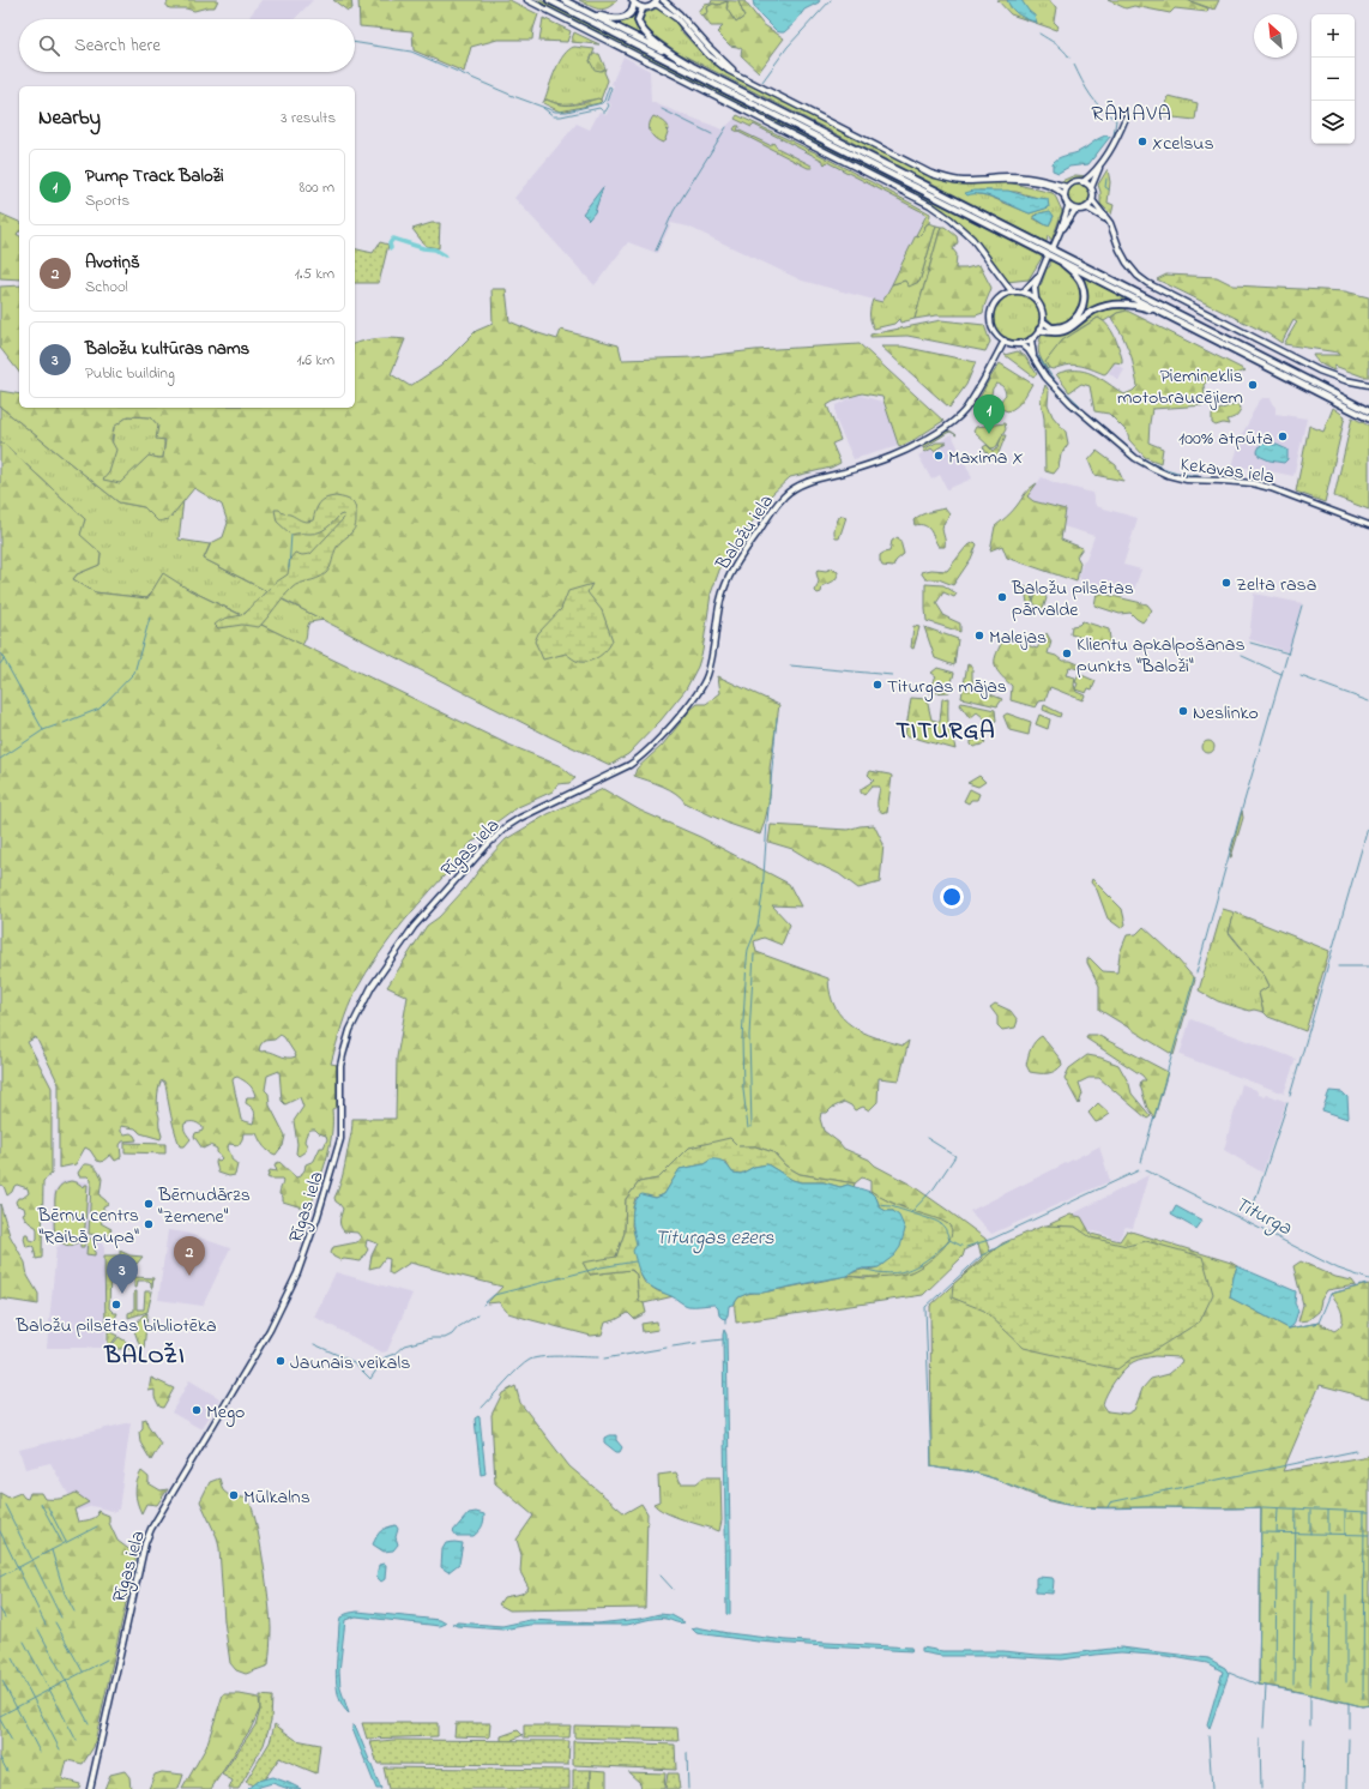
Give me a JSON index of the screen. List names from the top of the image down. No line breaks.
{"streets":{"main road":["Ķekavas iela","Baložu iela","Rīgas iela"]},"crossings":[["Baložu iela","Rīgas iela"]],"districts":["RĀMAVA","TITURGA","BALOŽI"],"water":["Titurga","Titurgas ezers"],"places":["Xcelsus","Piemineklis motobraucējiem","100% atpūta","Maxima X","Zelta rasa","Baložu pilsētas pārvalde","Malejas","Klientu apkalpošanas punkts \"Baloži\"","Titurgas mājas","Neslinko","Bērnudārzs \"Zemene\"","Bērnu centrs \"Raibā pupa\"","Baložu pilsētas bibliotēka","Jaunais veikals","Mego","Mūlkalns"],"north":"top left","page":{"map_buttons":["+","−"],"search":"Search here","heading":["Nearby","3 results"],"list":[{"mark":"1","name":"Pump Track Baloži","note":"Sports","value":"800 m"},{"mark":"2","name":"Avotiņš","note":"School","value":"1.5 km"},{"mark":"3","name":"Baložu kultūras nams","note":"Public building","value":"1.6 km"}],"pins":["1","2","3"]}}
